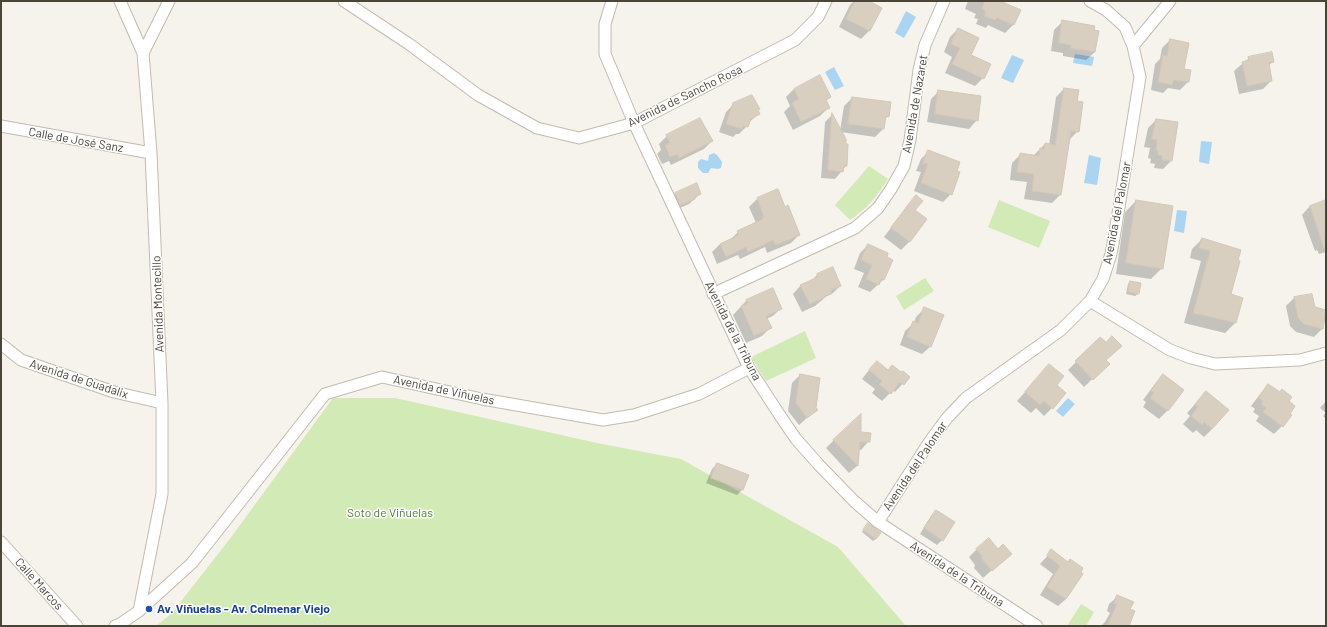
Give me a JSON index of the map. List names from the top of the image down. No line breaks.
{"streets":{"street":["Avenida de Sancho Rosa","Avenida de Nazaret","Calle de José Sanz","Avenida del Palomar","Avenida Montecillo","Avenida de la Tribuna","Avenida de Guadalix","Avenida de Viñuelas","Calle Marcos"]},"crossings":[["Avenida de Sancho Rosa","Avenida de la Tribuna"],["Avenida de Nazaret","Avenida de la Tribuna"],["Calle de José Sanz","Avenida Montecillo"],["Avenida del Palomar","Avenida de la Tribuna"],["Avenida Montecillo","Avenida de Guadalix"],["Avenida Montecillo","Avenida de Viñuelas"],["Avenida de la Tribuna","Avenida de Viñuelas"]],"parks":["Soto de Viñuelas"],"places":["Av. Viñuelas - Av. Colmenar Viejo"]}
